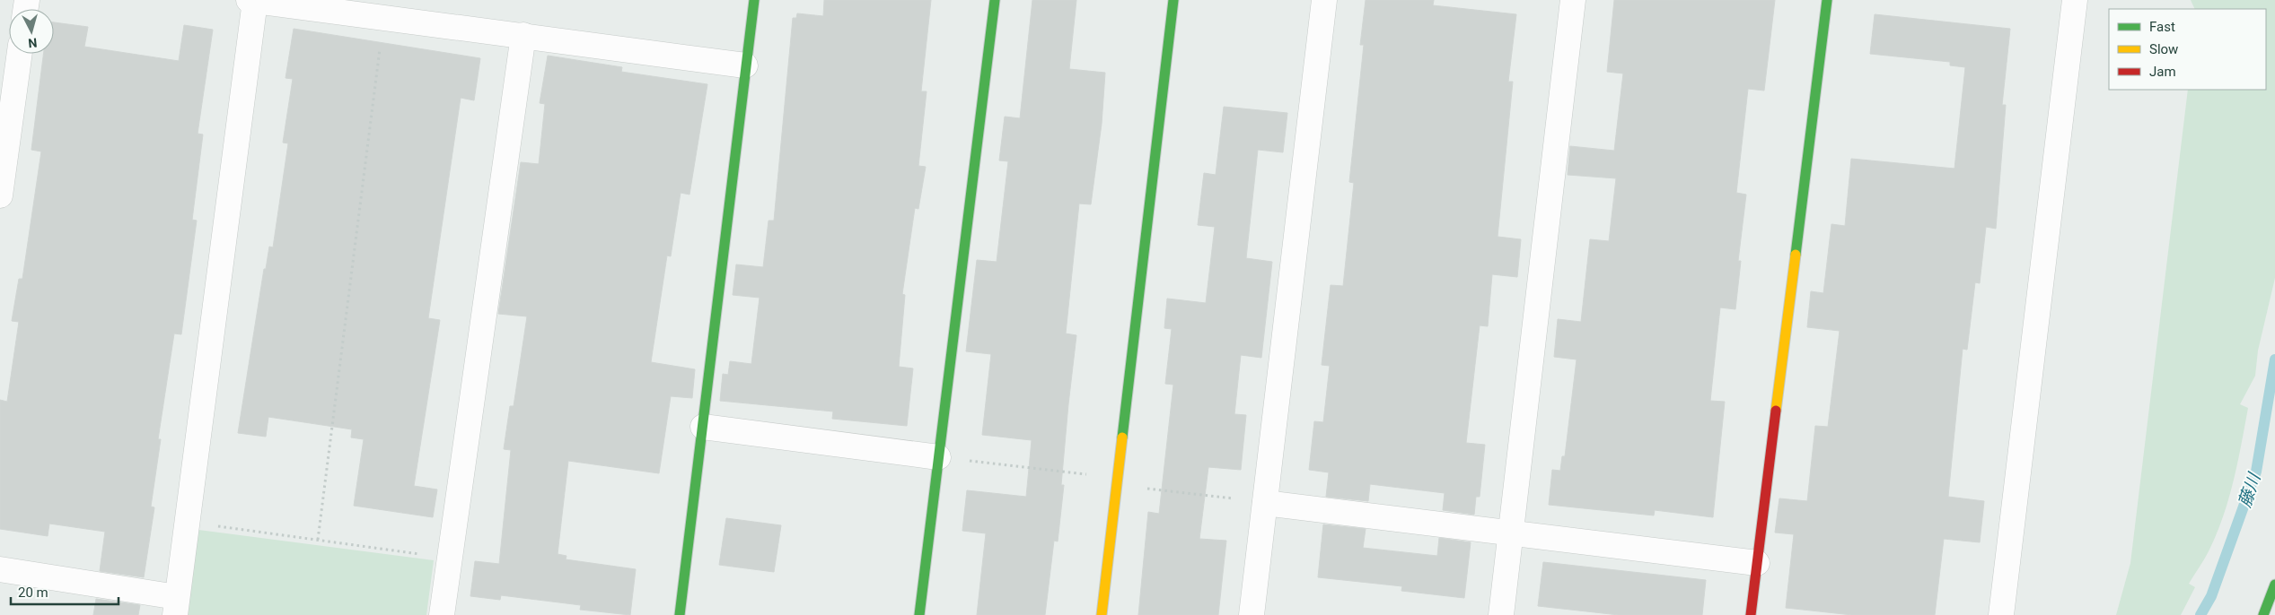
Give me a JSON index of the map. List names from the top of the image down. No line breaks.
{"water":["藤川"],"legend":["Fast","Slow","Jam"],"scale_bar":"20 m","north":"bottom"}
